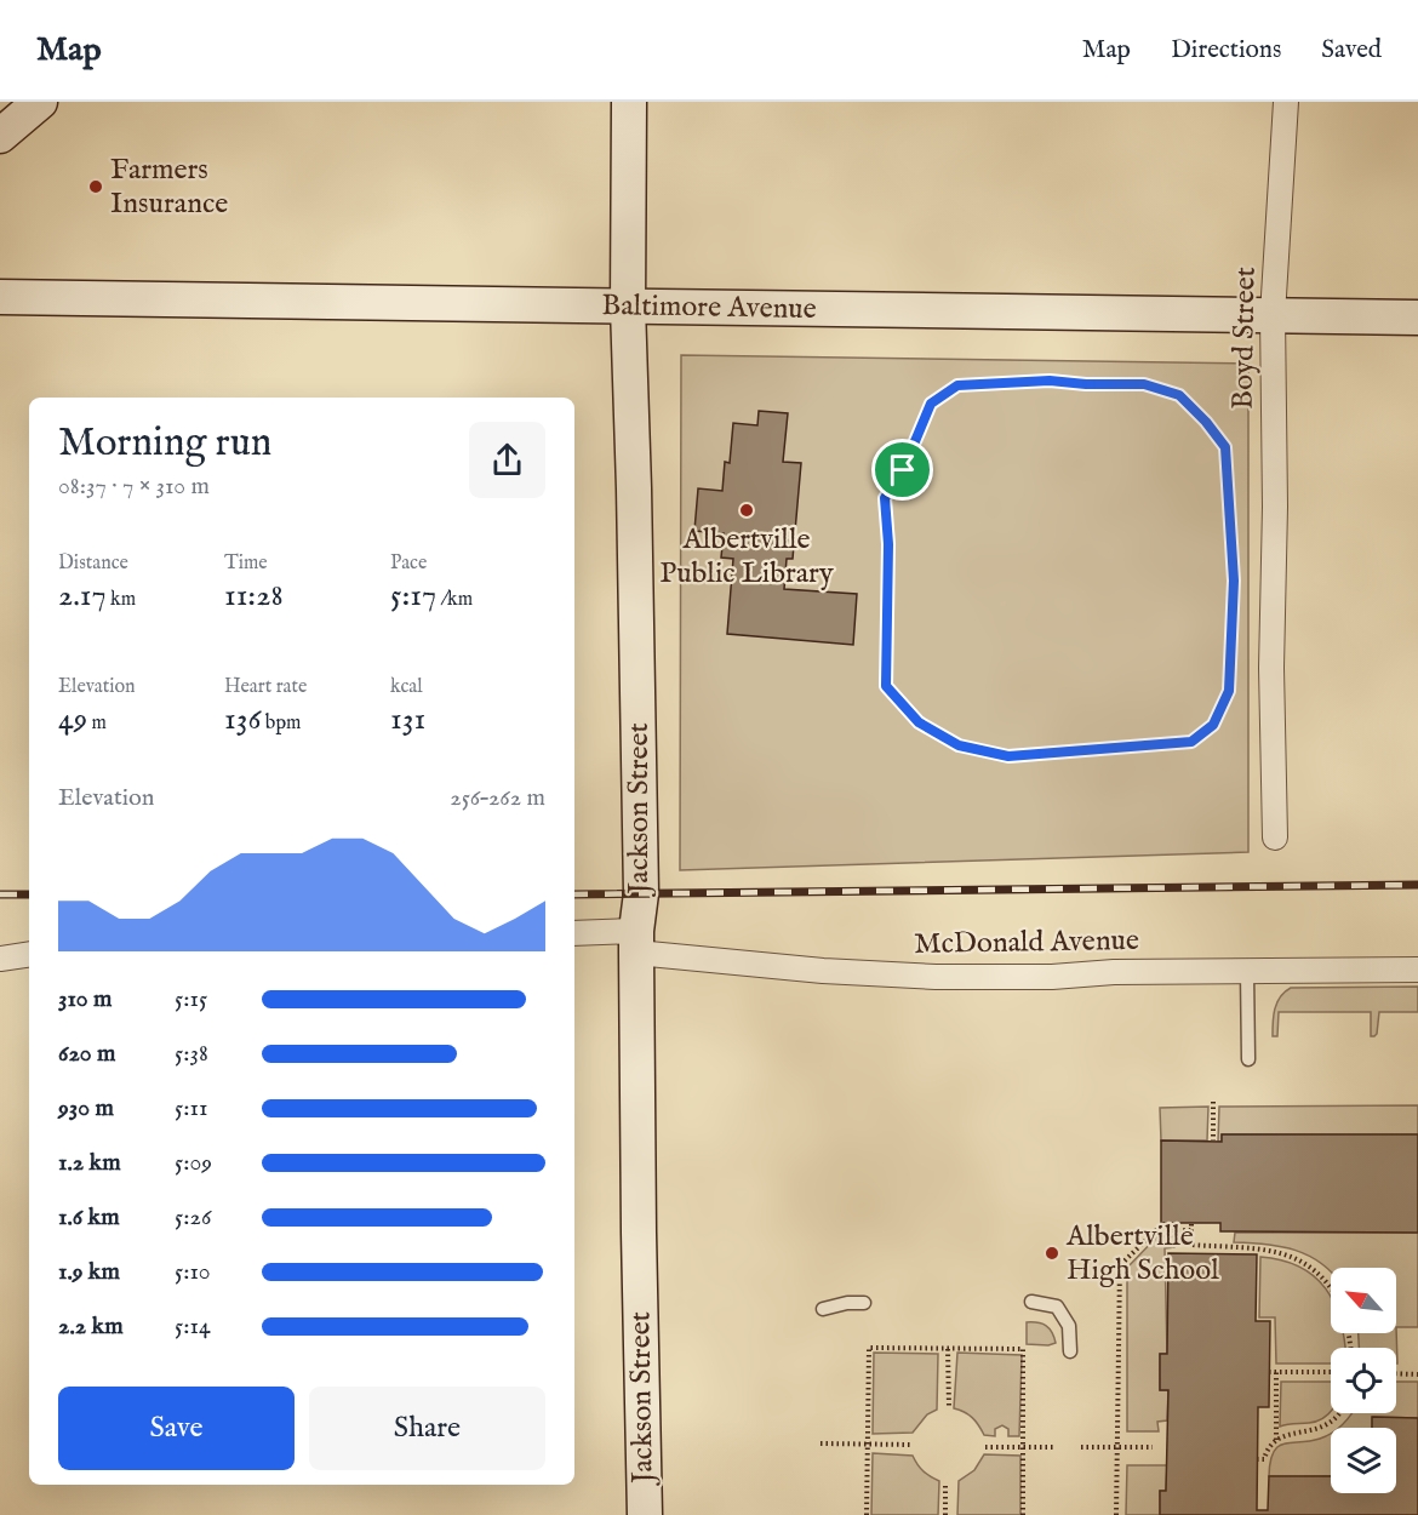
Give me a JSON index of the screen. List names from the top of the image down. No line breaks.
{"streets":{"main road":["Baltimore Avenue","Jackson Street"],"street":["Boyd Street","McDonald Avenue"]},"crossings":[["Baltimore Avenue","Boyd Street"],["Baltimore Avenue","Jackson Street"],["Jackson Street","McDonald Avenue"]],"places":["Farmers Insurance","Albertville Public Library","Albertville High School"],"north":"top left","page":{"header":"Map","nav":["Map","Directions","Saved"],"heading":["Morning run","08:37 · 7 × 310 m"],"stats":[["Distance","2.17 km"],["Time","11:28"],["Pace","5:17 /km"],["Elevation","49 m"],["Heart rate","136 bpm"],["kcal","131"]],"chart":["Elevation","256–262 m"],"list":[{"name":"310 m","note":"5:15"},{"name":"620 m","note":"5:38"},{"name":"930 m","note":"5:11"},{"name":"1.2 km","note":"5:09"},{"name":"1.6 km","note":"5:26"},{"name":"1.9 km","note":"5:10"},{"name":"2.2 km","note":"5:14"}],"buttons":["Save","Share"]}}
